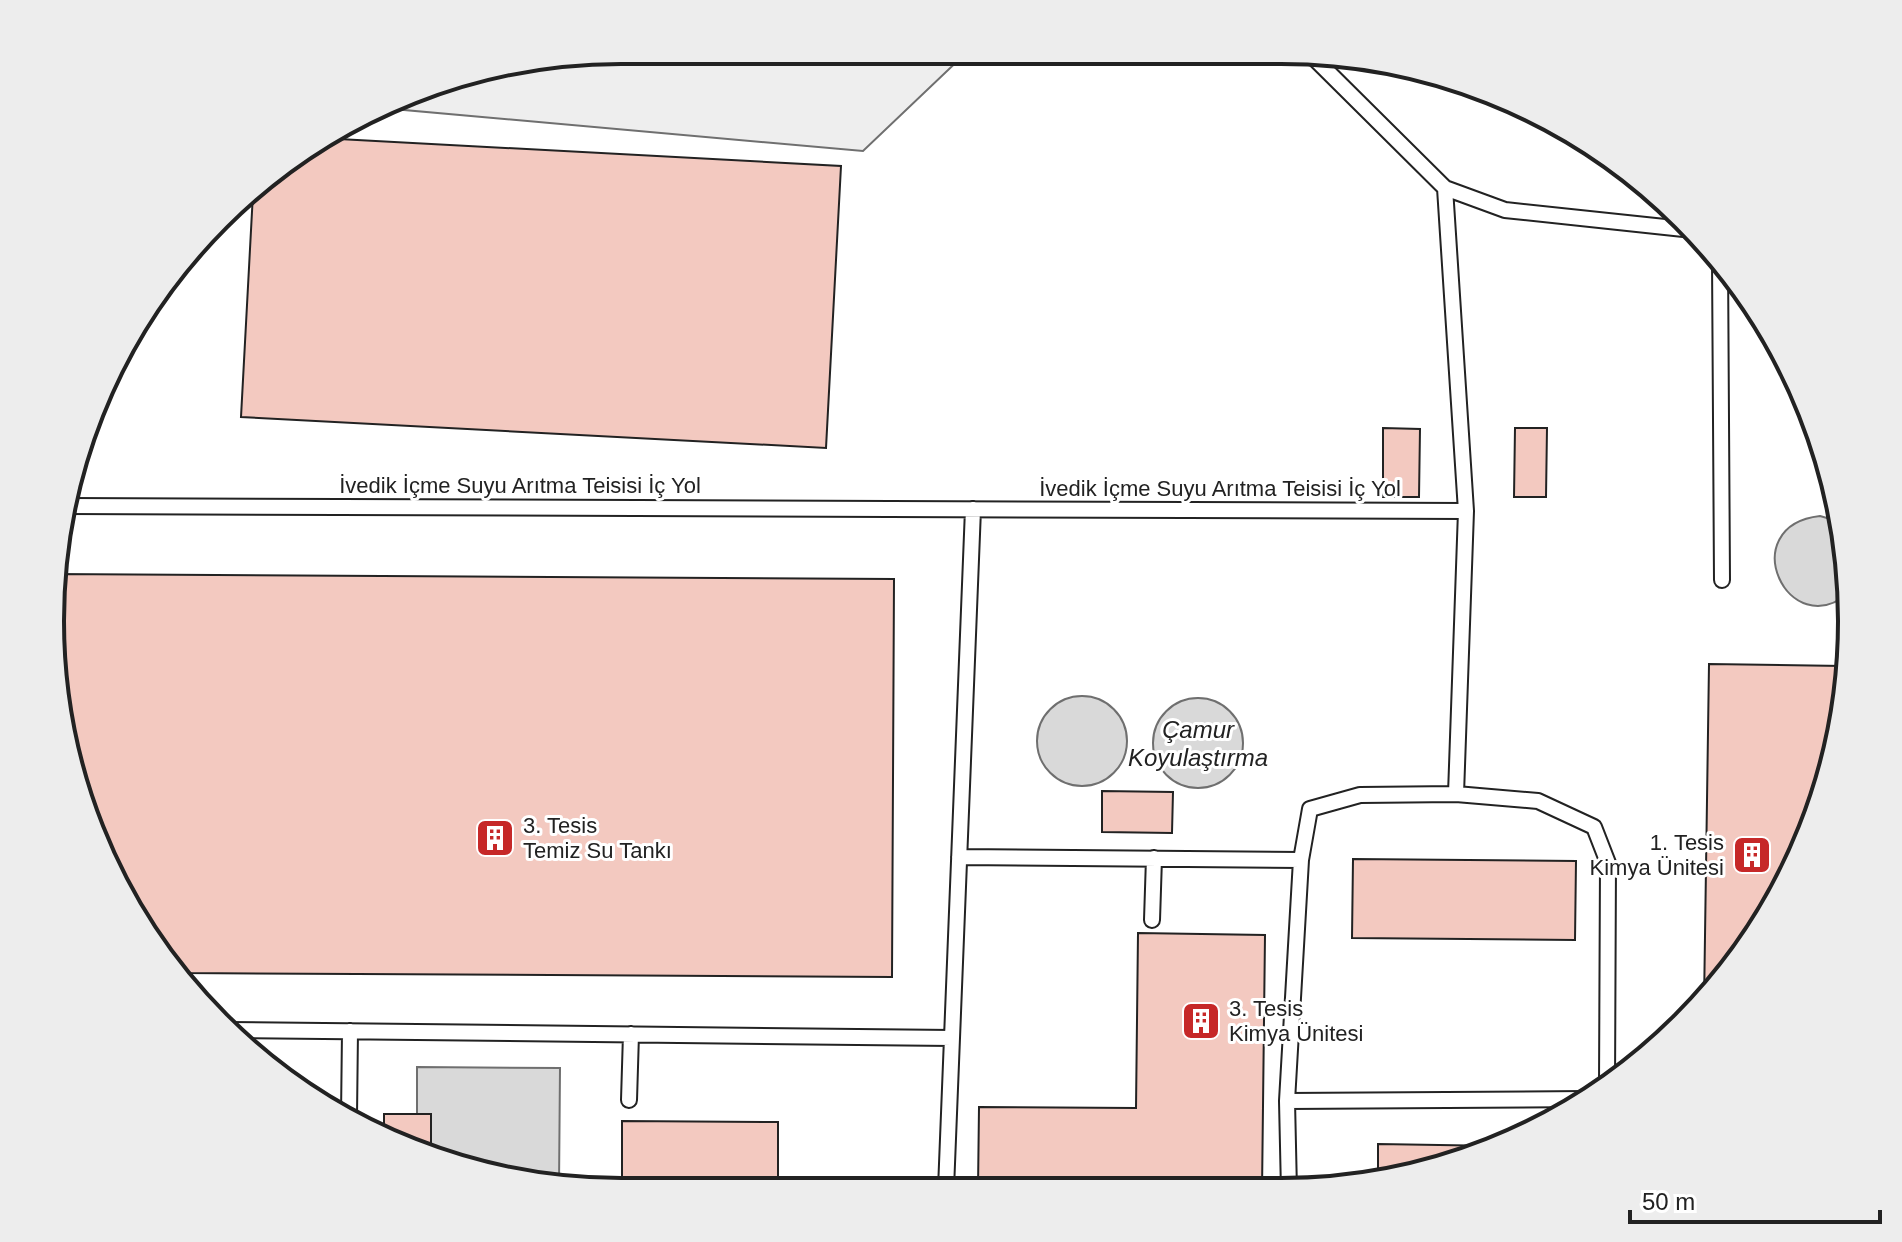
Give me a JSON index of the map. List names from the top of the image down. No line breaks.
{"streets":{"lane":["İvedik İçme Suyu Arıtma Teisisi İç Yol"]},"water":["Çamur Koyulaştırma"],"places":{"building":["3. Tesis Temiz Su Tankı","1. Tesis Kimya Ünitesi","3. Tesis Kimya Ünitesi"]},"scale_bar":"50 m"}
